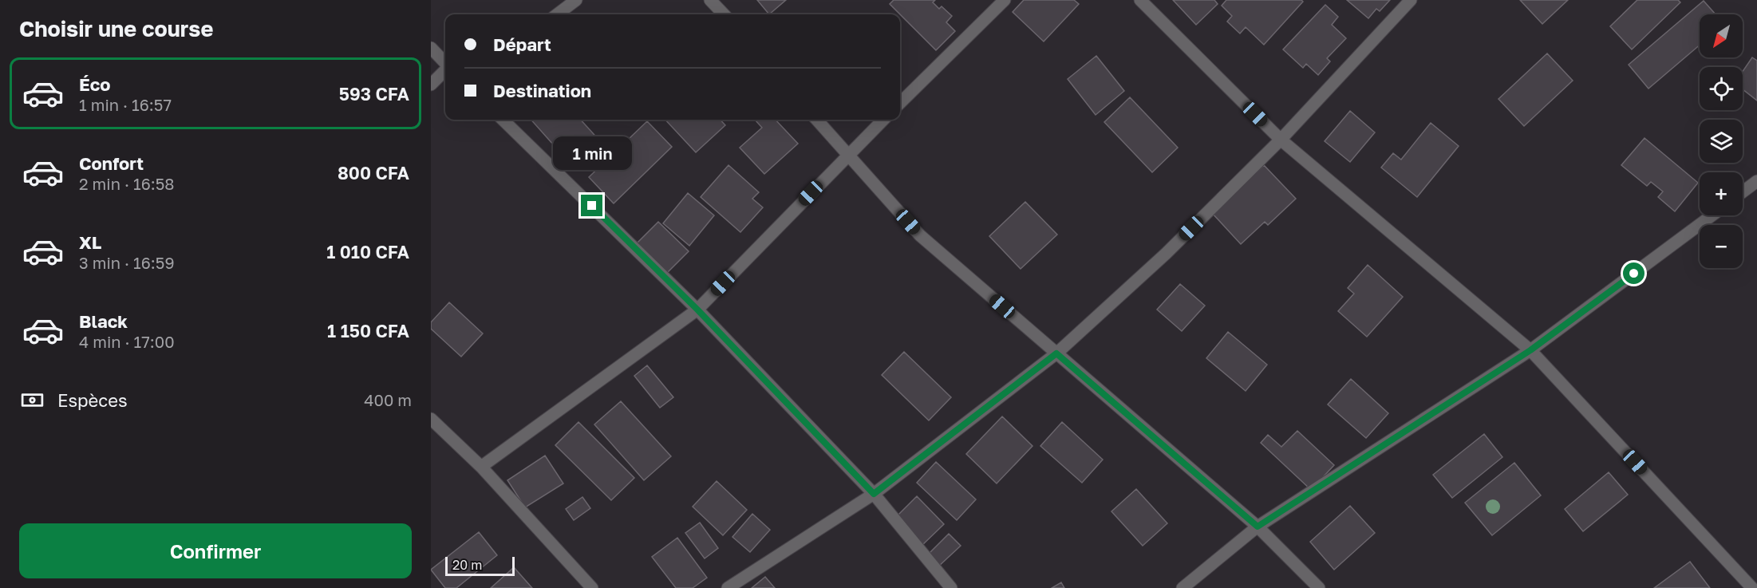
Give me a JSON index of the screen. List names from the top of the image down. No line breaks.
{"scale_bar":"20 m","north":"bottom left","page":{"heading":"Choisir une course","map_buttons":["+","−"],"banner":["Départ","Destination"],"list":[{"name":"Éco","note":"1 min · 16:57","value":"593 CFA"},{"name":"Confort","note":"2 min · 16:58","value":"800 CFA"},{"name":"XL","note":"3 min · 16:59","value":"1 010 CFA"},{"name":"Black","note":"4 min · 17:00","value":"1 150 CFA"}],"bubble":"1 min","pay":["Espèces","400 m"],"buttons":"Confirmer","scale":"20 m"}}
